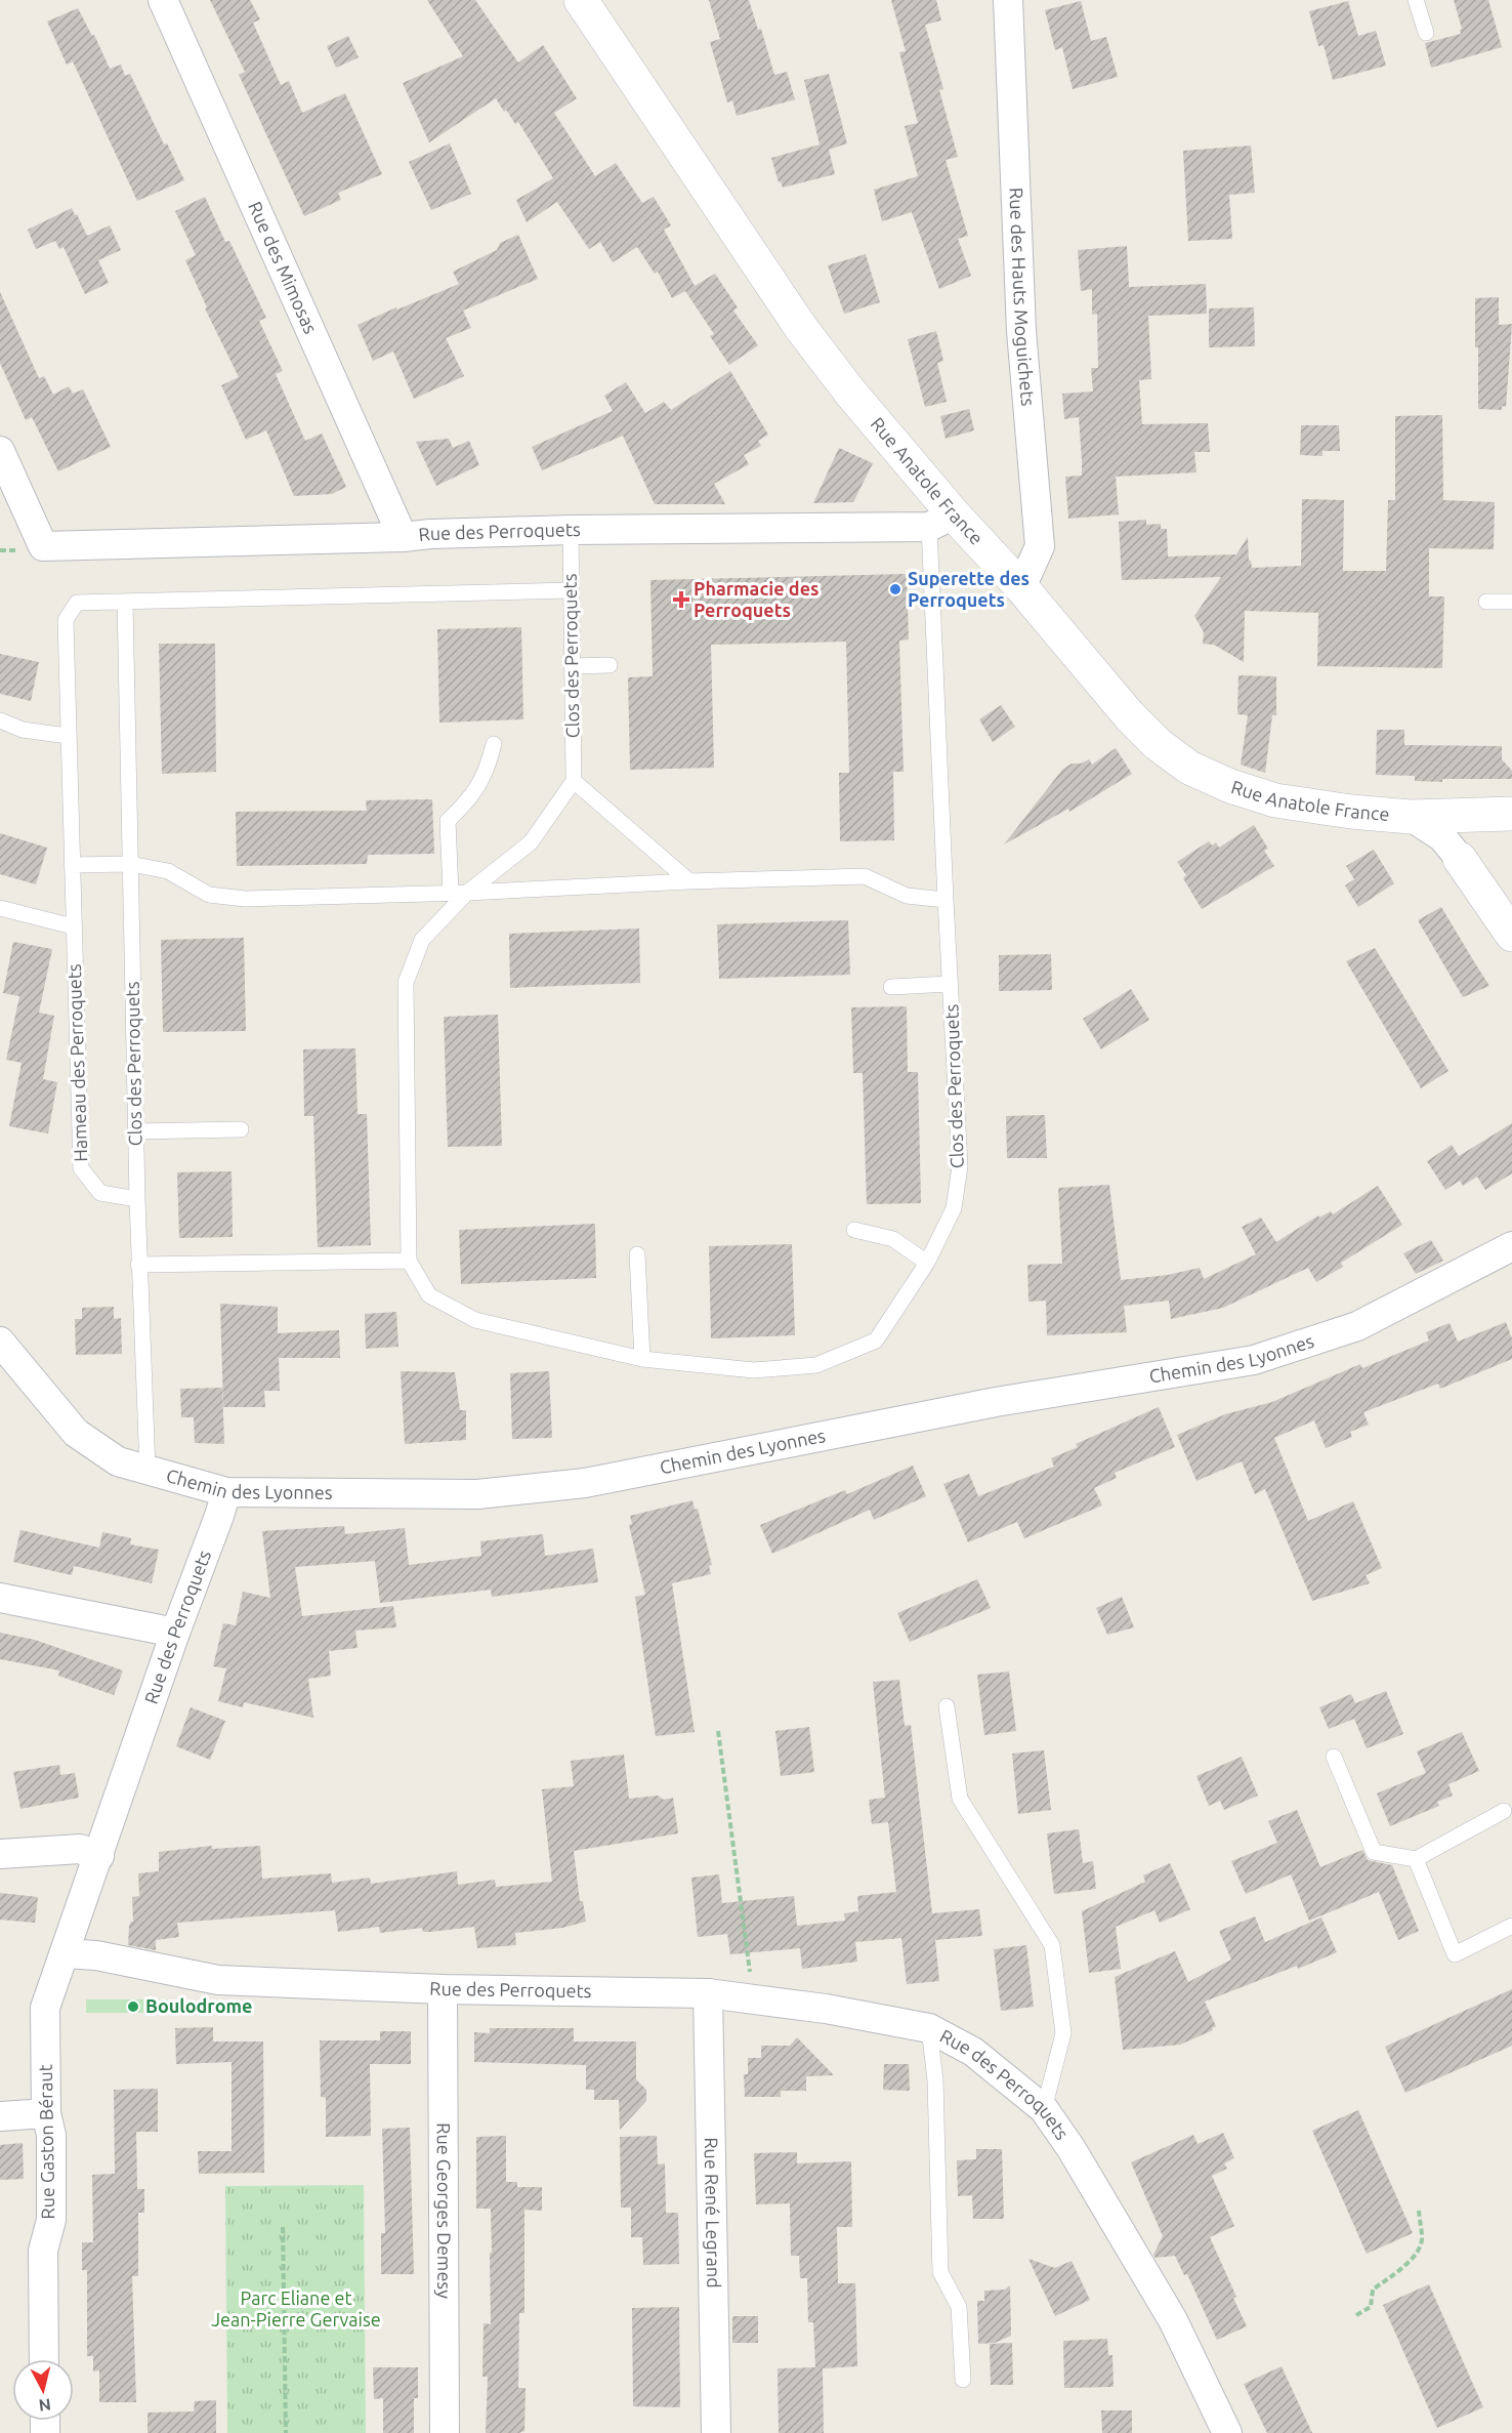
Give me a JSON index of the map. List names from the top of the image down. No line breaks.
{"streets":{"street":["Rue des Mimosas","Rue des Hauts Moguichets","Rue Anatole France","Rue des Perroquets","Chemin des Lyonnes","Rue Gaston Béraut","Rue Georges Demesy","Rue René Legrand"],"lane":["Clos des Perroquets","Hameau des Perroquets"]},"crossings":[["Rue des Mimosas","Rue des Perroquets"],["Rue des Hauts Moguichets","Rue Anatole France"],["Rue Anatole France","Rue des Perroquets"],["Rue Anatole France","Clos des Perroquets"],["Rue des Perroquets","Clos des Perroquets"],["Rue des Perroquets","Chemin des Lyonnes"],["Rue des Perroquets","Rue Gaston Béraut"],["Rue des Perroquets","Rue Georges Demesy"],["Rue des Perroquets","Rue René Legrand"],["Clos des Perroquets","Hameau des Perroquets"],["Clos des Perroquets","Chemin des Lyonnes"]],"parks":["Parc Eliane et Jean-Pierre Gervaise"],"places":{"other":["Superette des Perroquets","Boulodrome"],"health":["Pharmacie des Perroquets"]},"north":"bottom"}
